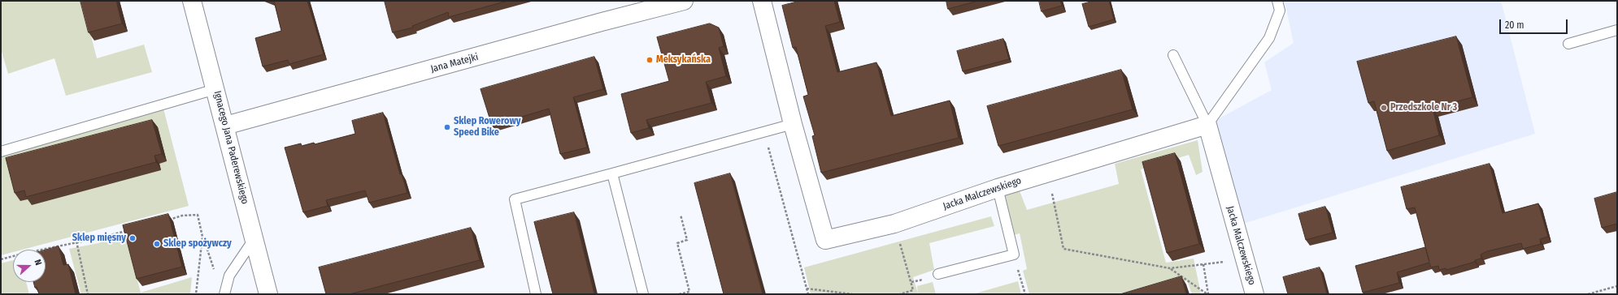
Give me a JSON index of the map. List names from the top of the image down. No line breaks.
{"streets":{"street":["Jana Matejki","Ignacego Jana Paderewskiego","Jacka Malczewskiego"]},"crossings":[["Jana Matejki","Ignacego Jana Paderewskiego"]],"places":["Meksykańska","Przedszkole Nr 3","Sklep Rowerowy Speed Bike","Sklep mięsny","Sklep spożywczy"],"scale_bar":"20 m","north":"right"}
